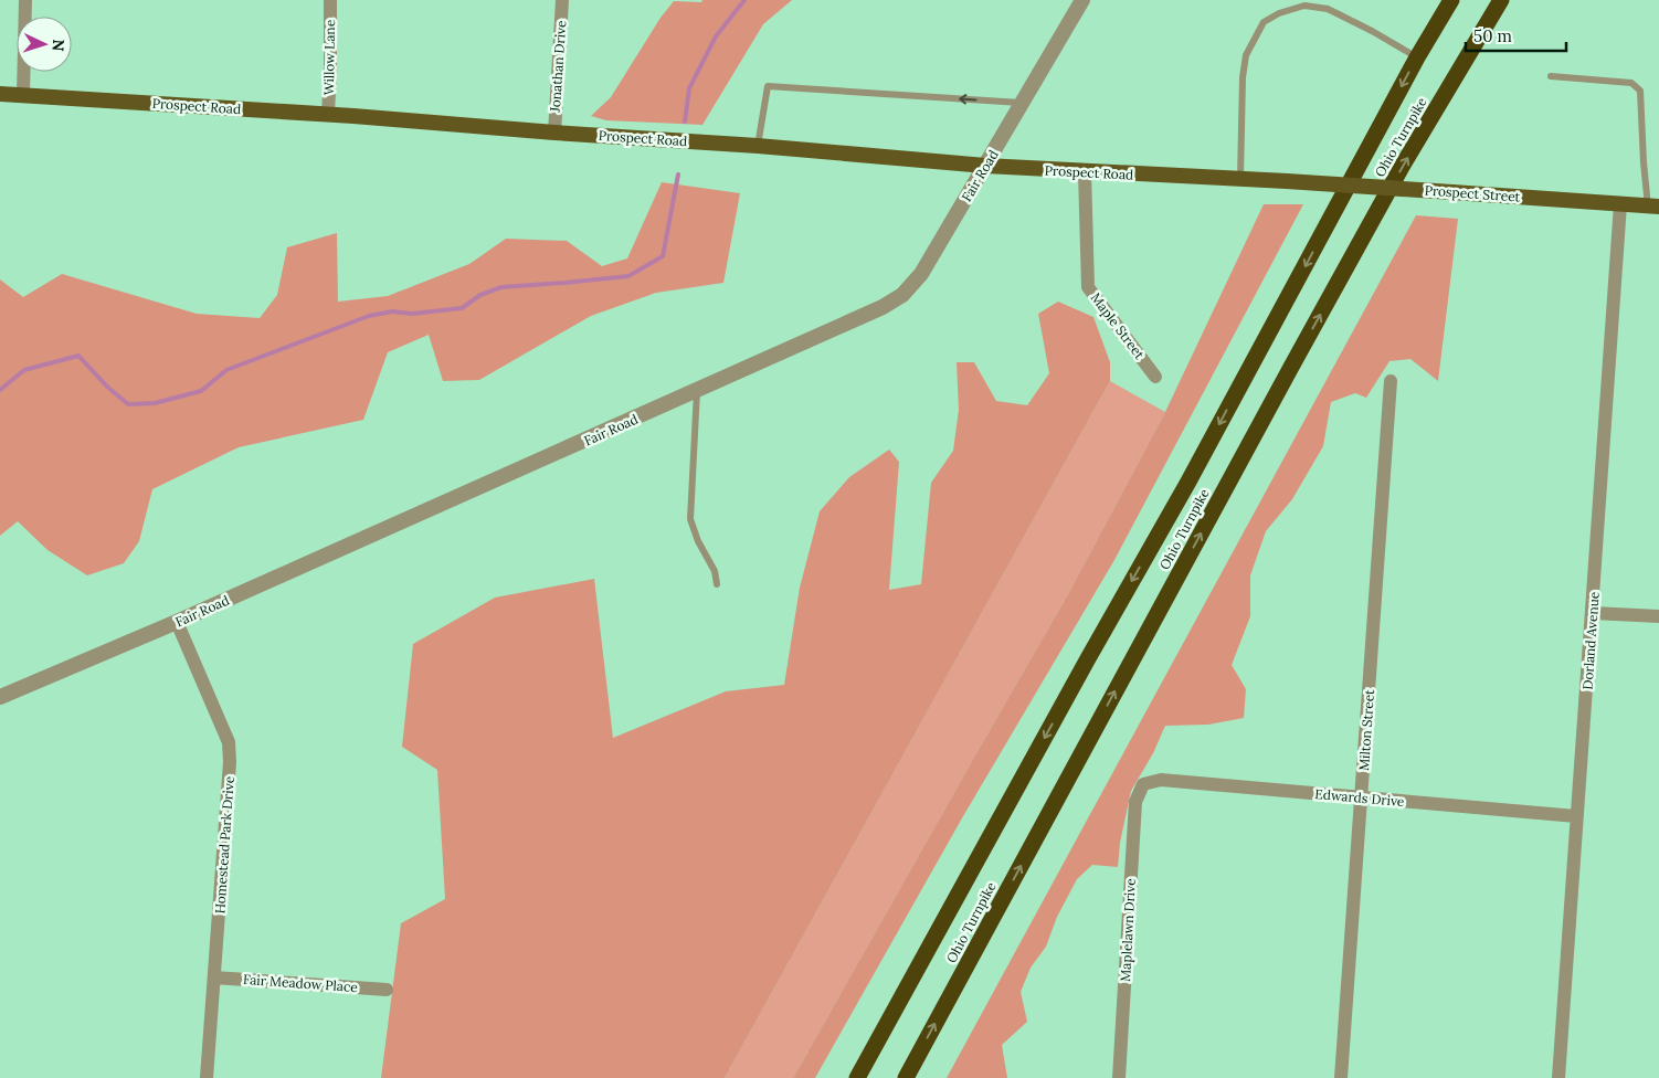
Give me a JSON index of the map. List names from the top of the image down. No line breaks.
{"streets":{"highway":["Ohio Turnpike"],"main road":["Prospect Road","Prospect Street"],"street":["Willow Lane","Jonathan Drive","Fair Road","Maple Street","Dorland Avenue","Milton Street","Edwards Drive","Homestead Park Drive","Maplelawn Drive","Fair Meadow Place"]},"crossings":[["Willow Lane","Prospect Road"],["Jonathan Drive","Prospect Road"],["Prospect Road","Fair Road"],["Prospect Road","Prospect Street"],["Prospect Road","Maple Street"],["Fair Road","Homestead Park Drive"],["Prospect Street","Dorland Avenue"],["Dorland Avenue","Edwards Drive"],["Milton Street","Edwards Drive"],["Edwards Drive","Maplelawn Drive"],["Homestead Park Drive","Fair Meadow Place"]],"scale_bar":"50 m","north":"right"}
